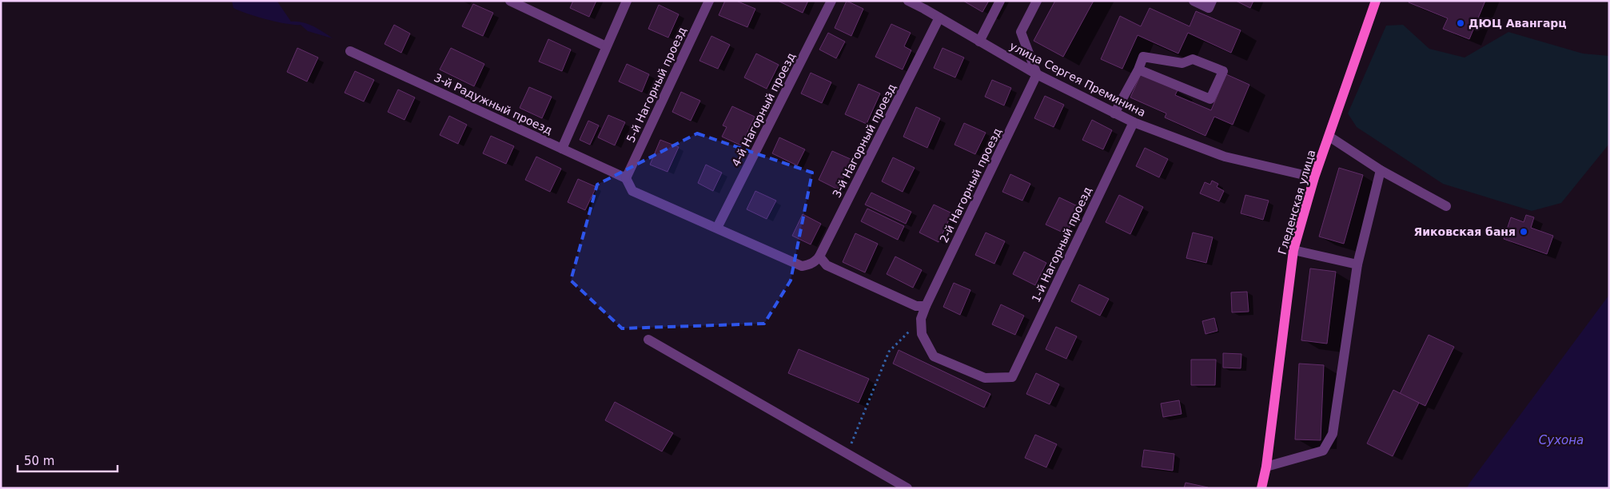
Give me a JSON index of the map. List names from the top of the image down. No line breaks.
{"streets":{"main road":["Гледенская улица"],"street":["улица Сергея Преминина","5-й Нагорный проезд","3-й Радужный проезд","4-й Нагорный проезд","3-й Нагорный проезд","2-й Нагорный проезд","1-й Нагорный проезд"]},"crossings":[["улица Сергея Преминина","3-й Нагорный проезд"],["улица Сергея Преминина","2-й Нагорный проезд"],["улица Сергея Преминина","Гледенская улица"],["улица Сергея Преминина","1-й Нагорный проезд"],["5-й Нагорный проезд","3-й Радужный проезд"],["2-й Нагорный проезд","1-й Нагорный проезд"]],"water":["Сухона"],"places":["ДЮЦ Авангарц","Яиковская баня"],"scale_bar":"50 m"}
